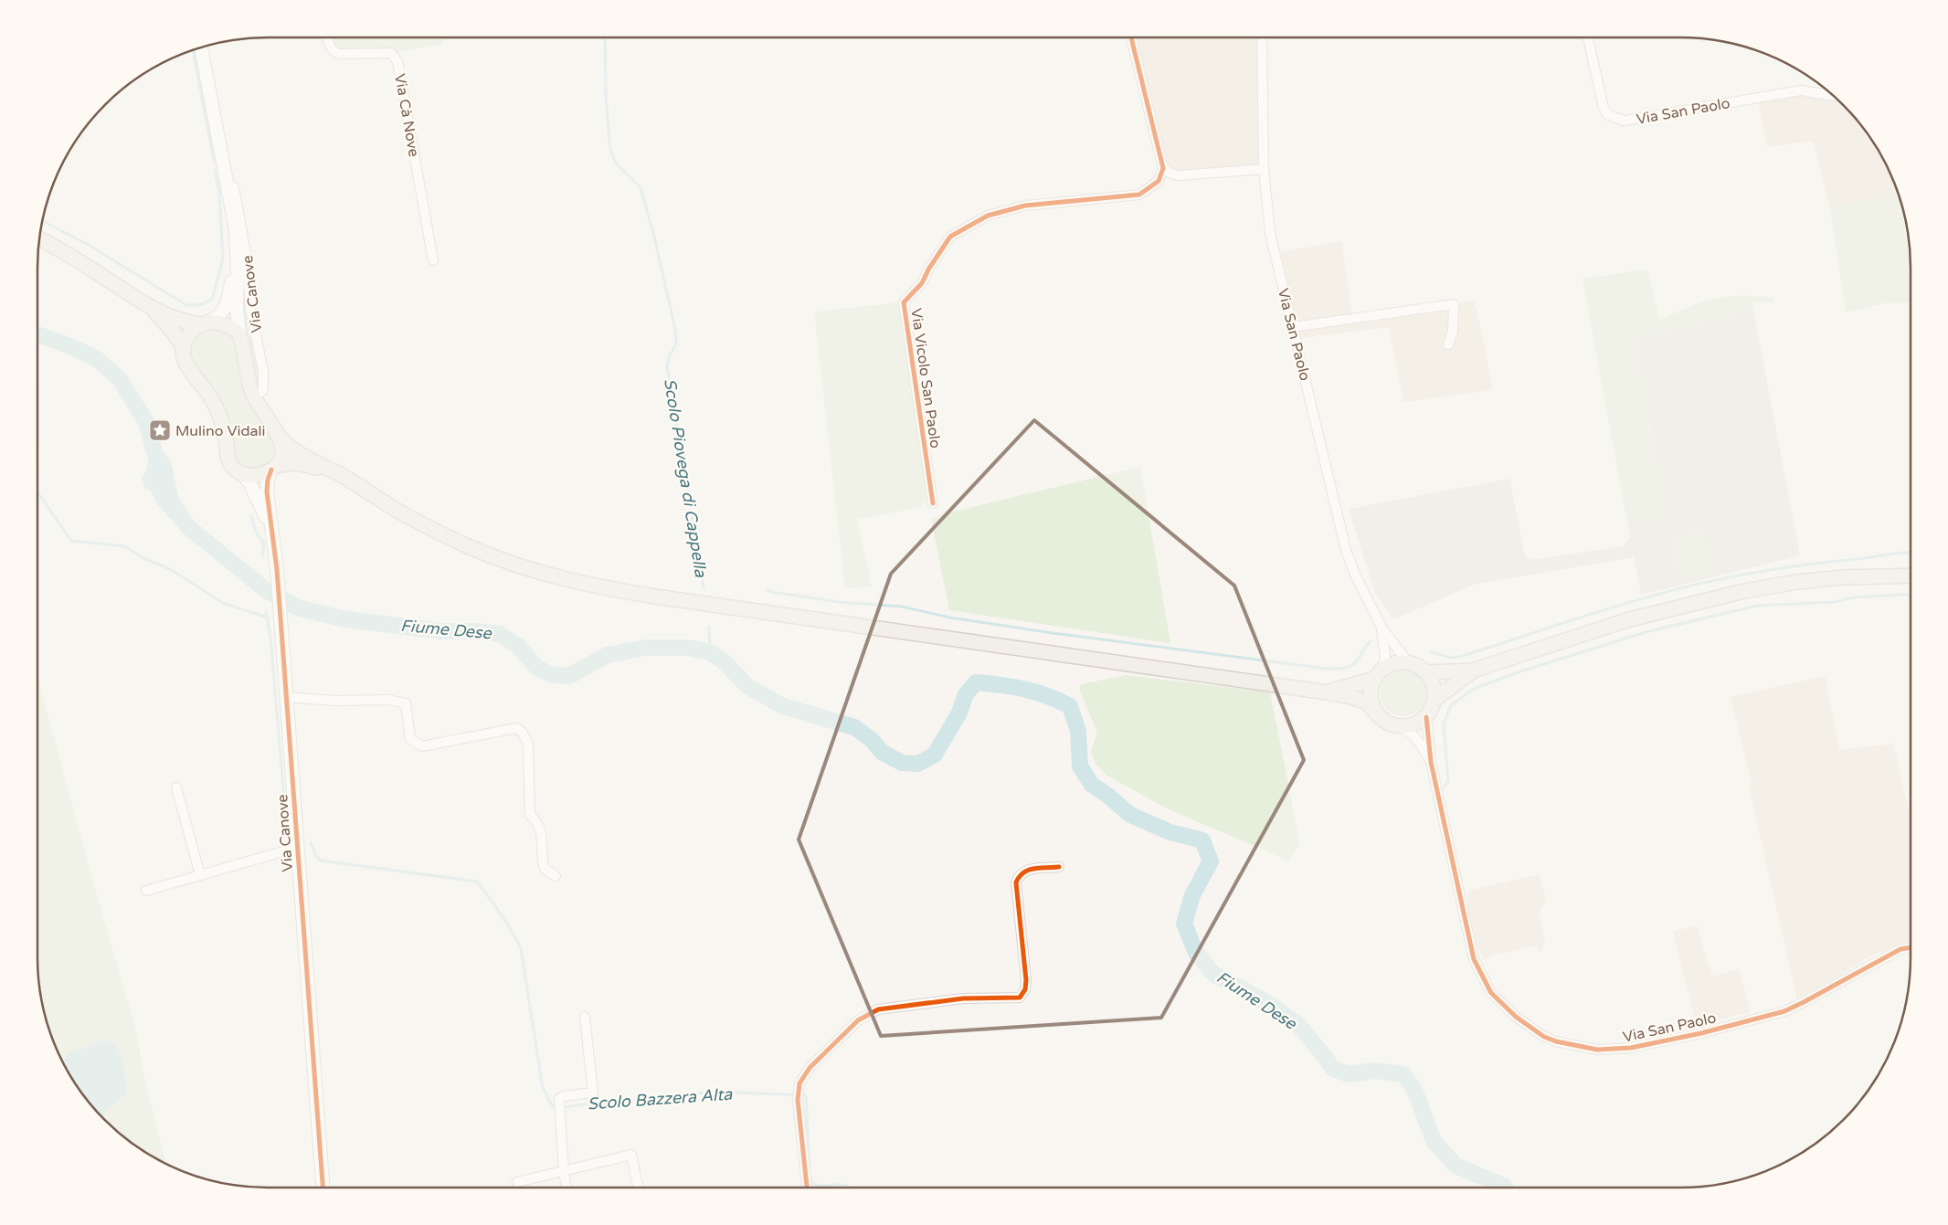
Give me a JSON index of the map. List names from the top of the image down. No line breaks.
{"streets":{"street":["Via San Paolo","Via Cà Nove","Via Canove","Via Vicolo San Paolo"]},"water":["Scolo Piovega di Cappella","Fiume Dese","Scolo Bazzera Alta"],"places":{"place":["Mulino Vidali"]}}
